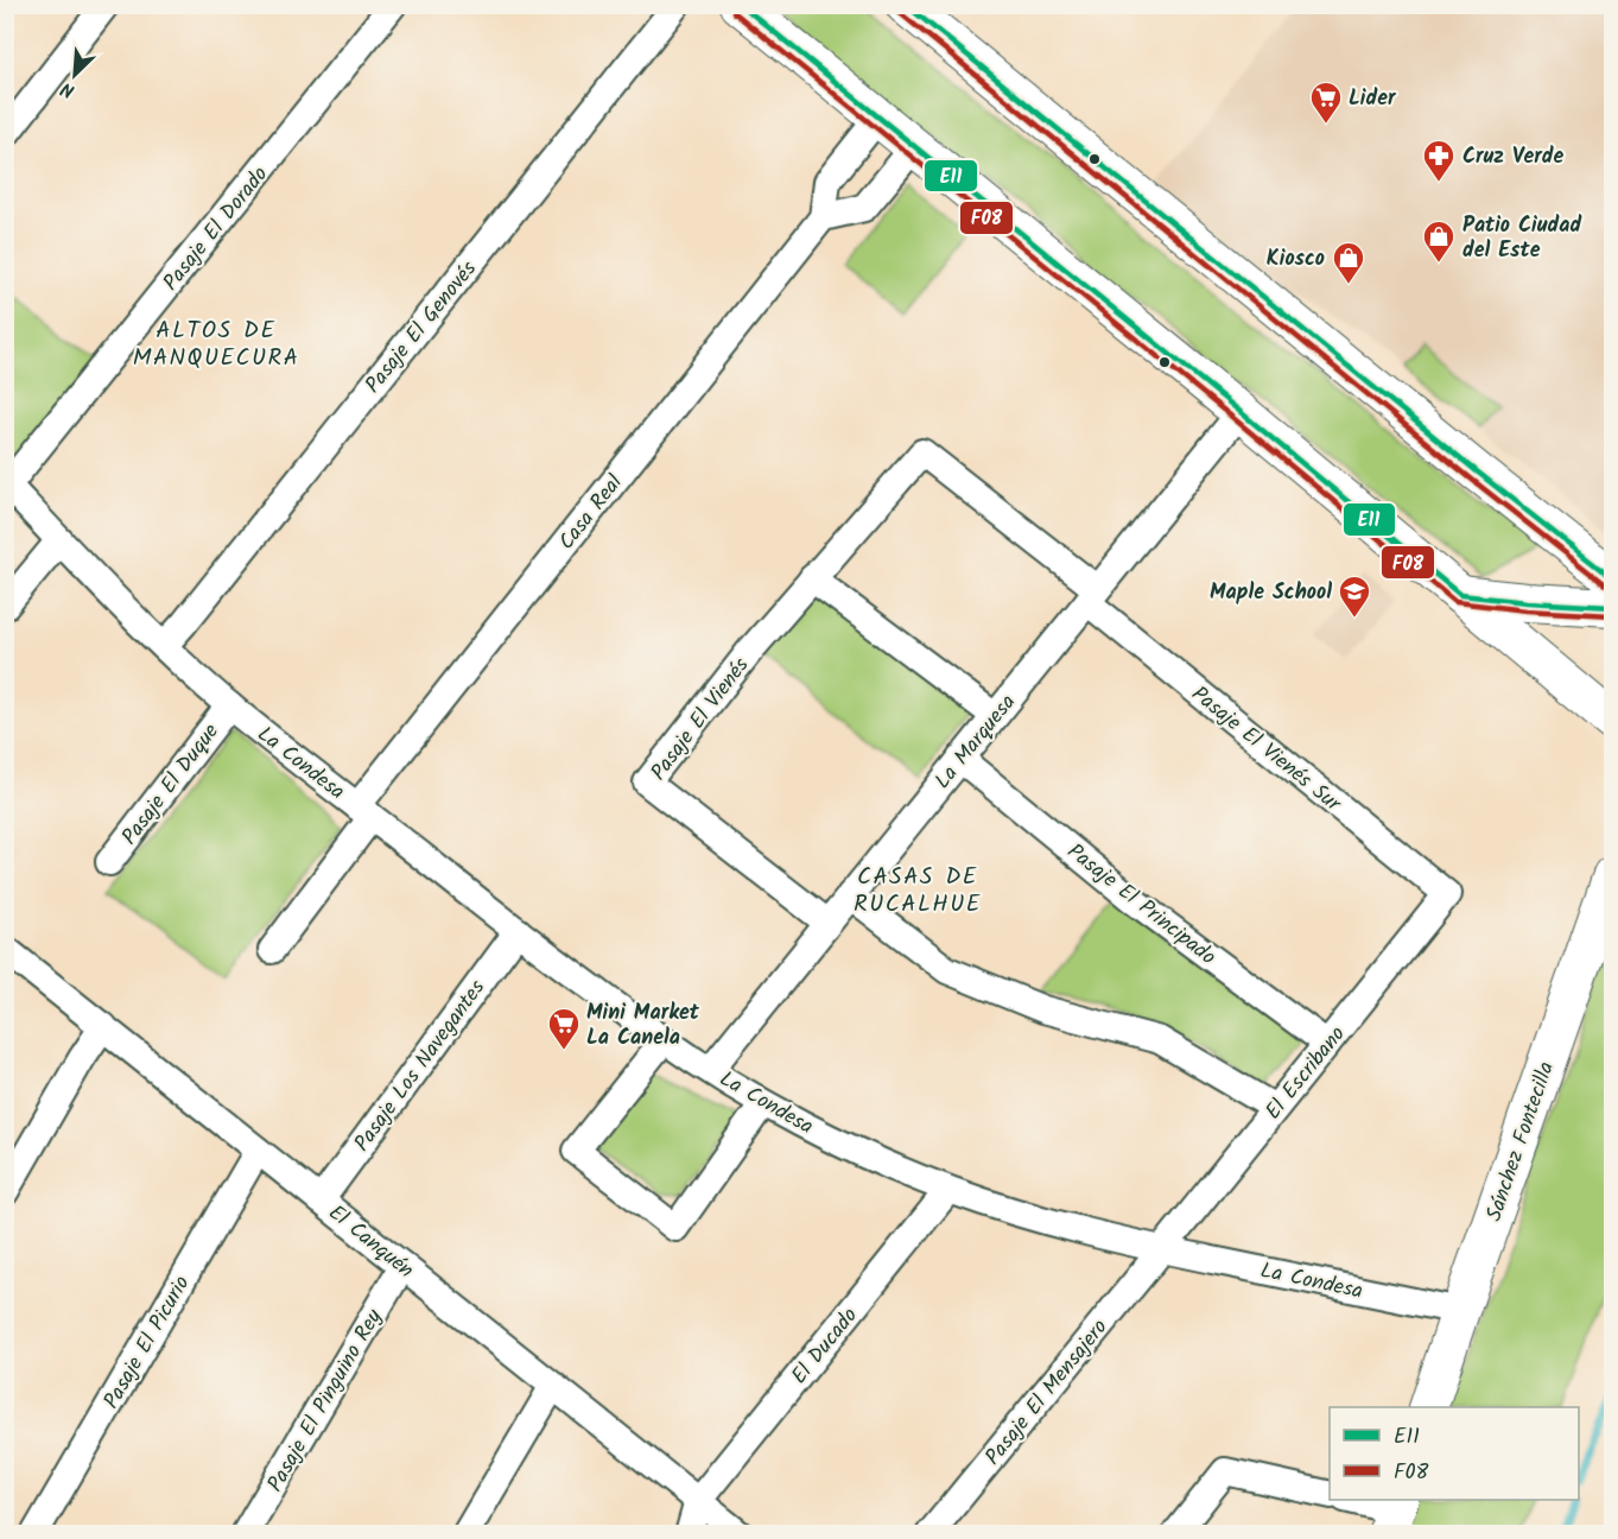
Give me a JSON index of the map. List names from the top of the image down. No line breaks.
{"streets":{"street":["Pasaje El Dorado","Pasaje El Genovés","Casa Real","Pasaje El Vienés","La Marquesa","Pasaje El Vienés Sur","La Condesa","Pasaje El Duque","Pasaje El Principado","Pasaje Los Navegantes","El Escribano","Sánchez Fontecilla","El Canquén","Pasaje El Picurio","El Ducado","Pasaje El Mensajero","Pasaje El Pinguino Rey"]},"crossings":[["Pasaje El Dorado","La Condesa"],["Pasaje El Genovés","La Condesa"],["Casa Real","La Condesa"],["Pasaje El Vienés","La Marquesa"],["Pasaje El Vienés","Pasaje El Vienés Sur"],["La Marquesa","Pasaje El Vienés Sur"],["La Marquesa","La Condesa"],["La Marquesa","Pasaje El Principado"],["Pasaje El Vienés Sur","El Escribano"],["La Condesa","Pasaje El Duque"],["La Condesa","Pasaje Los Navegantes"],["La Condesa","El Escribano"],["La Condesa","Sánchez Fontecilla"],["La Condesa","El Ducado"],["La Condesa","Pasaje El Mensajero"],["Pasaje El Principado","El Escribano"],["Pasaje Los Navegantes","El Canquén"],["El Escribano","Pasaje El Mensajero"],["El Canquén","Pasaje El Picurio"],["El Canquén","El Ducado"],["El Canquén","Pasaje El Pinguino Rey"]],"districts":["ALTOS DE MANQUECURA","CASAS DE RUCALHUE"],"places":{"supermarket":["Lider","Mini Market La Canela"],"pharmacy":["Cruz Verde"],"shop":["Patio Ciudad del Este","Kiosco"],"school or university":["Maple School"]},"lines":["transit line E11","transit line F08"],"legend":["E11","F08"],"north":"bottom left"}
